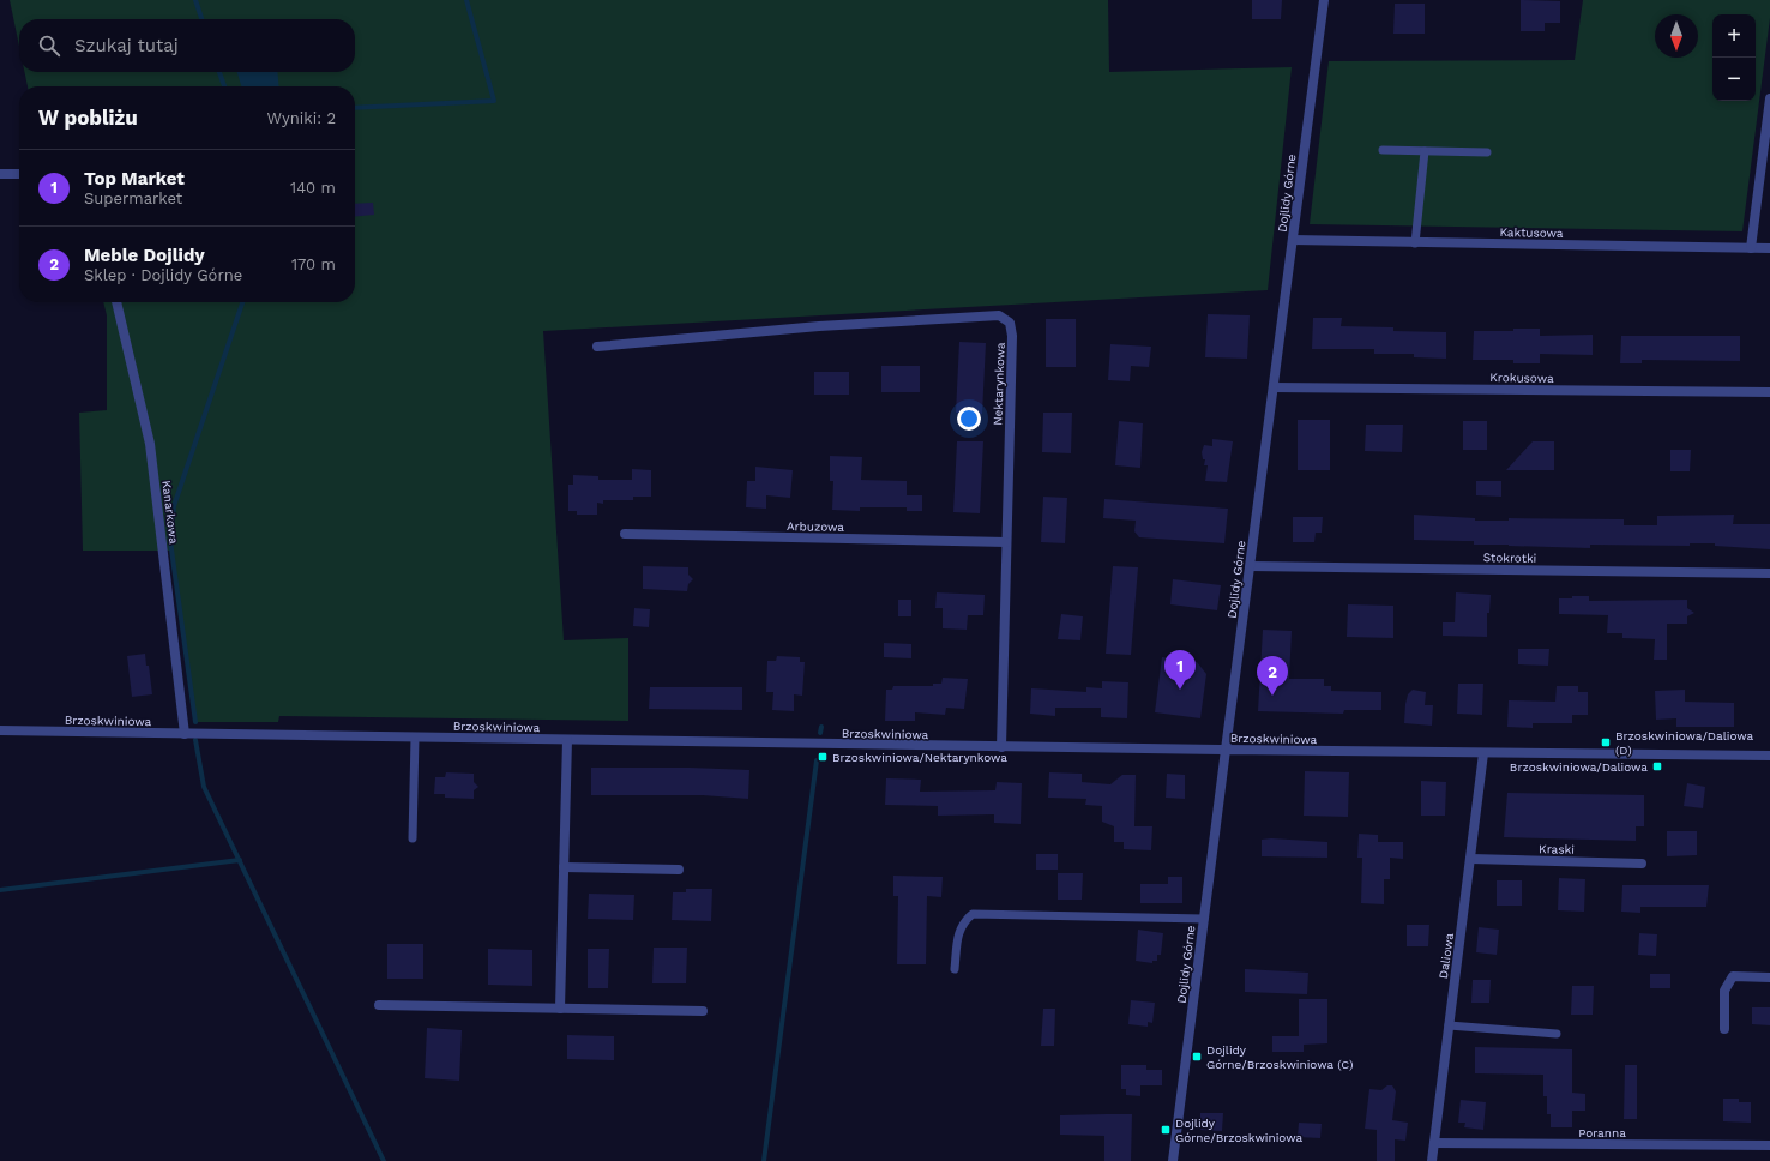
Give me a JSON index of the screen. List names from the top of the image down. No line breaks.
{"streets":{"street":["Dojlidy Górne","Kaktusowa","Krokusowa","Nektarynkowa","Kanarkowa","Arbuzowa","Stokrotki","Brzoskwiniowa","Kraski","Daliowa","Poranna"]},"crossings":[["Dojlidy Górne","Kaktusowa"],["Dojlidy Górne","Krokusowa"],["Dojlidy Górne","Stokrotki"],["Dojlidy Górne","Brzoskwiniowa"],["Nektarynkowa","Arbuzowa"],["Nektarynkowa","Brzoskwiniowa"],["Kanarkowa","Brzoskwiniowa"],["Brzoskwiniowa","Daliowa"],["Kraski","Daliowa"],["Daliowa","Poranna"]],"places":{"transit":["Brzoskwiniowa/Daliowa (D)","Brzoskwiniowa/Nektarynkowa","Brzoskwiniowa/Daliowa","Dojlidy Górne/Brzoskwiniowa (C)","Dojlidy Górne/Brzoskwiniowa"]},"north":"bottom","page":{"map_buttons":["+","−"],"search":"Szukaj tutaj","heading":["W pobliżu","Wyniki: 2"],"list":[{"mark":"1","name":"Top Market","note":"Supermarket","value":"140 m"},{"mark":"2","name":"Meble Dojlidy","note":"Sklep · Dojlidy Górne","value":"170 m"}],"pins":["1","2"]}}
